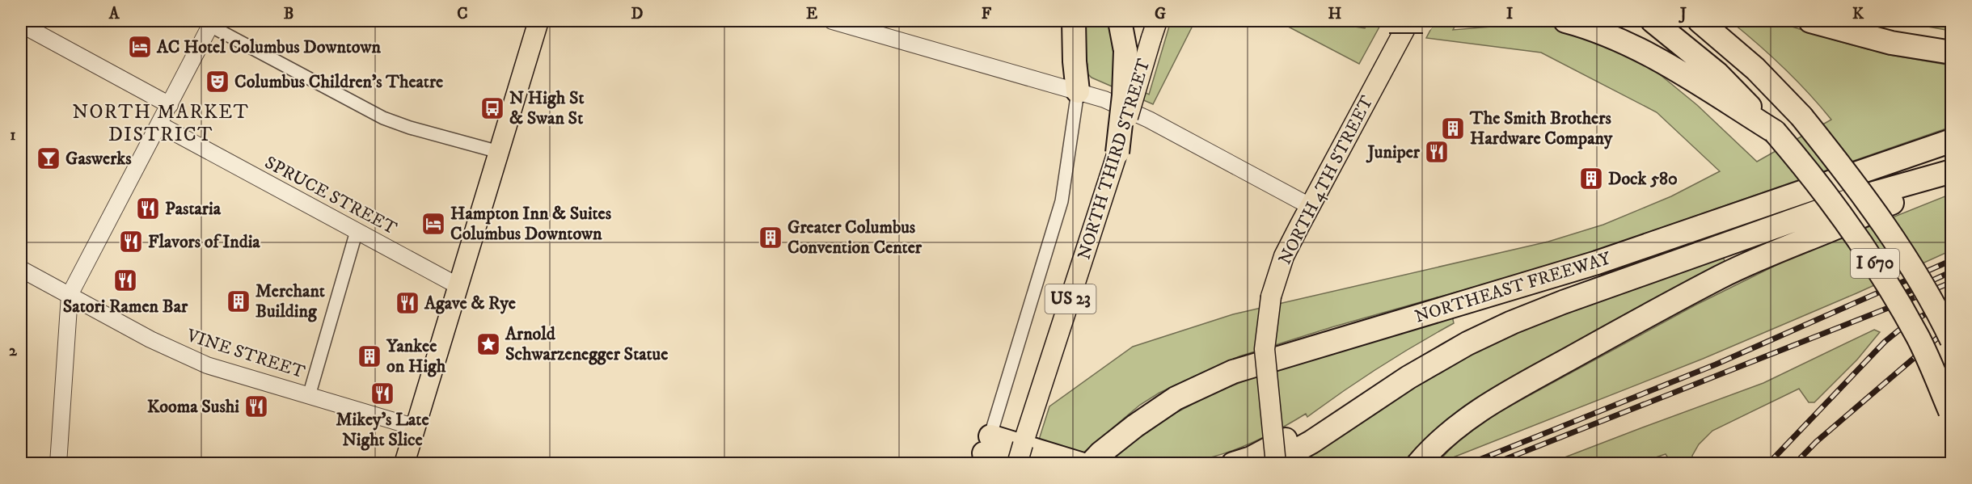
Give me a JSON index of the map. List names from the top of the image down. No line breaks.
{"streets":{"highway":["I 670","NORTHEAST FREEWAY"],"main road":["NORTH THIRD STREET","NORTH 4TH STREET","US 23"],"street":["SPRUCE STREET","VINE STREET"]},"districts":["NORTH MARKET DISTRICT"],"places":{"hotel":["AC Hotel Columbus Downtown","Hampton Inn & Suites Columbus Downtown"],"theatre":["Columbus Children's Theatre"],"bus stop":["N High St & Swan St"],"building":["The Smith Brothers Hardware Company","Dock 580","Greater Columbus Convention Center","Merchant Building","Yankee on High"],"restaurant":["Juniper","Pastaria","Flavors of India","Satori Ramen Bar","Agave & Rye","Mikey’s Late Night Slice","Kooma Sushi"],"bar":["Gaswerks"],"place":["Arnold Schwarzenegger Statue"]},"grid":{"columns":["A","B","C","D","E","F","G","H","I","J","K"],"rows":["1","2"]}}
